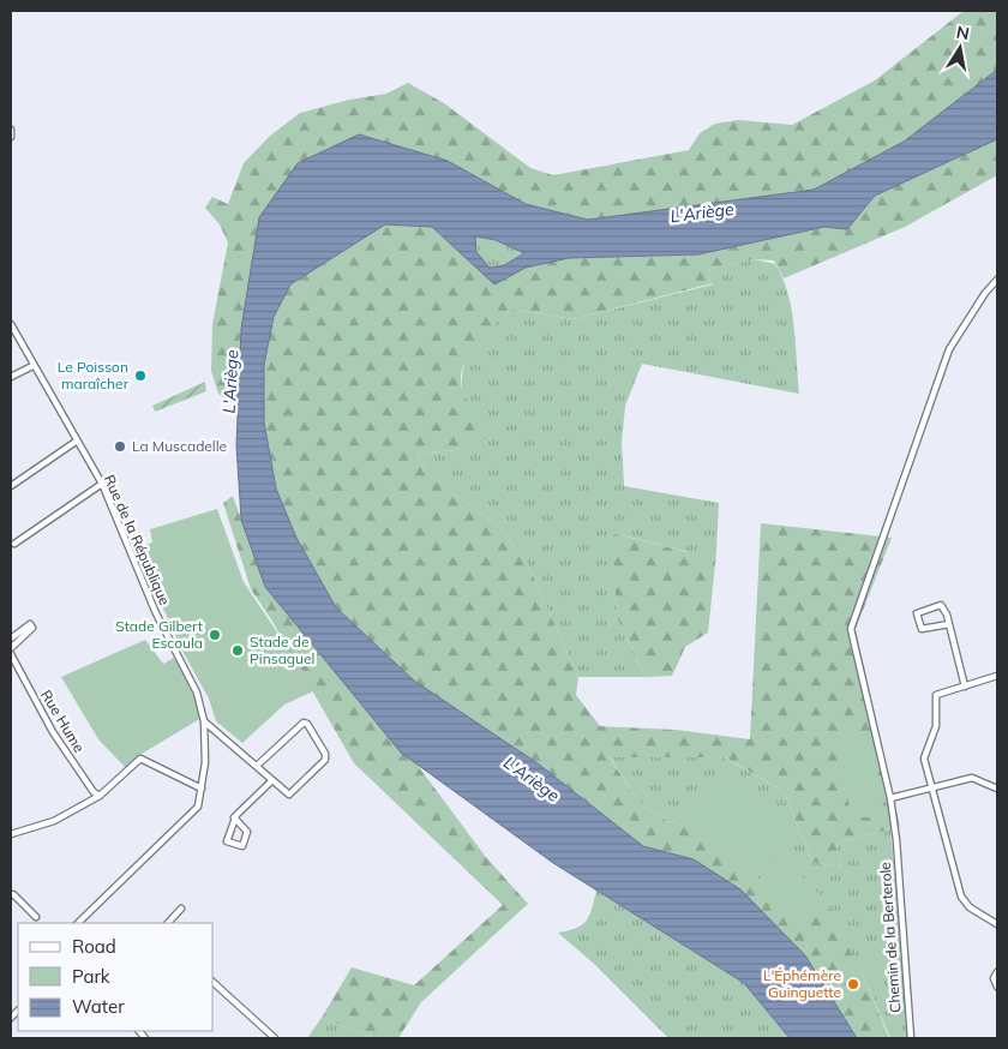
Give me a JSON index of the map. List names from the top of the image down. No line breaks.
{"streets":{"street":["Rue de la République","Rue Hume","Chemin de la Berterole"]},"water":["L'Ariège"],"places":["Le Poisson maraîcher","La Muscadelle","Stade Gilbert Escoula","Stade de Pinsaguel","L'Éphémère Guinguette"],"legend":["Road","Park","Water"],"north":"top"}
